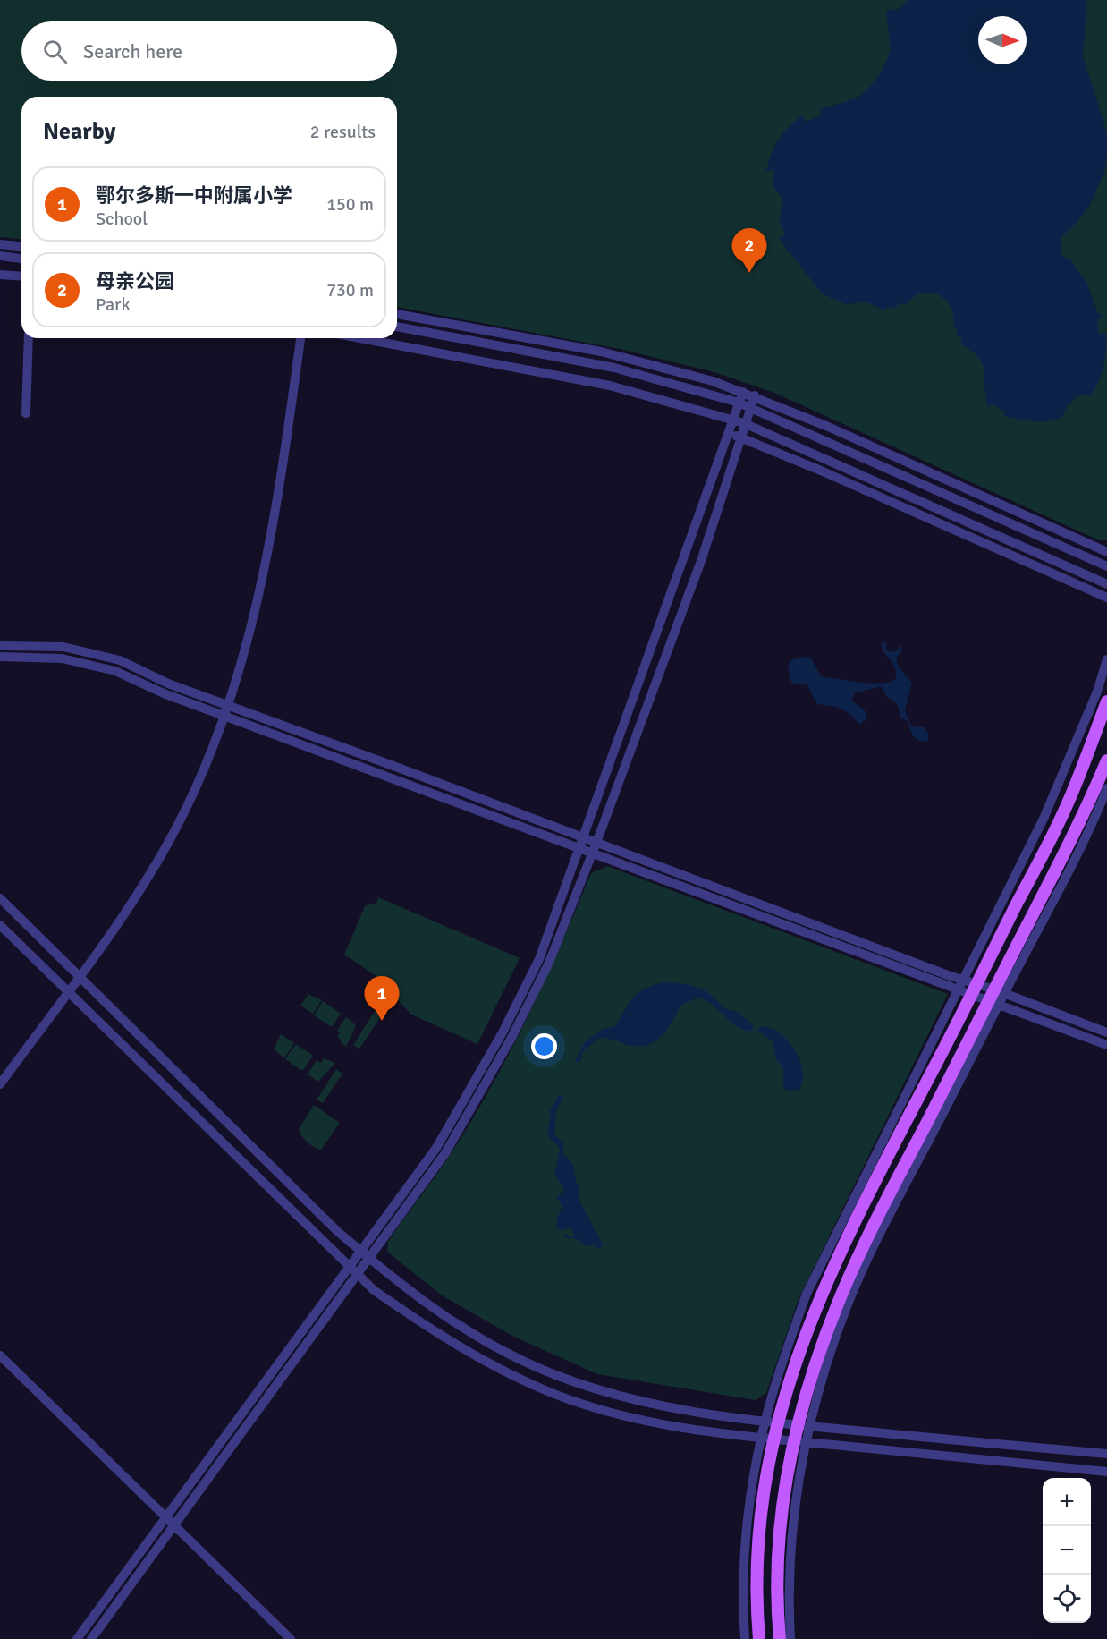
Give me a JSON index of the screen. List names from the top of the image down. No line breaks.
{"north":"right","page":{"search":"Search here","heading":["Nearby","2 results"],"list":[{"mark":"1","name":"鄂尔多斯一中附属小学","note":"School","value":"150 m"},{"mark":"2","name":"母亲公园","note":"Park","value":"730 m"}],"pins":["2","1"],"map_buttons":["+","−"]}}
